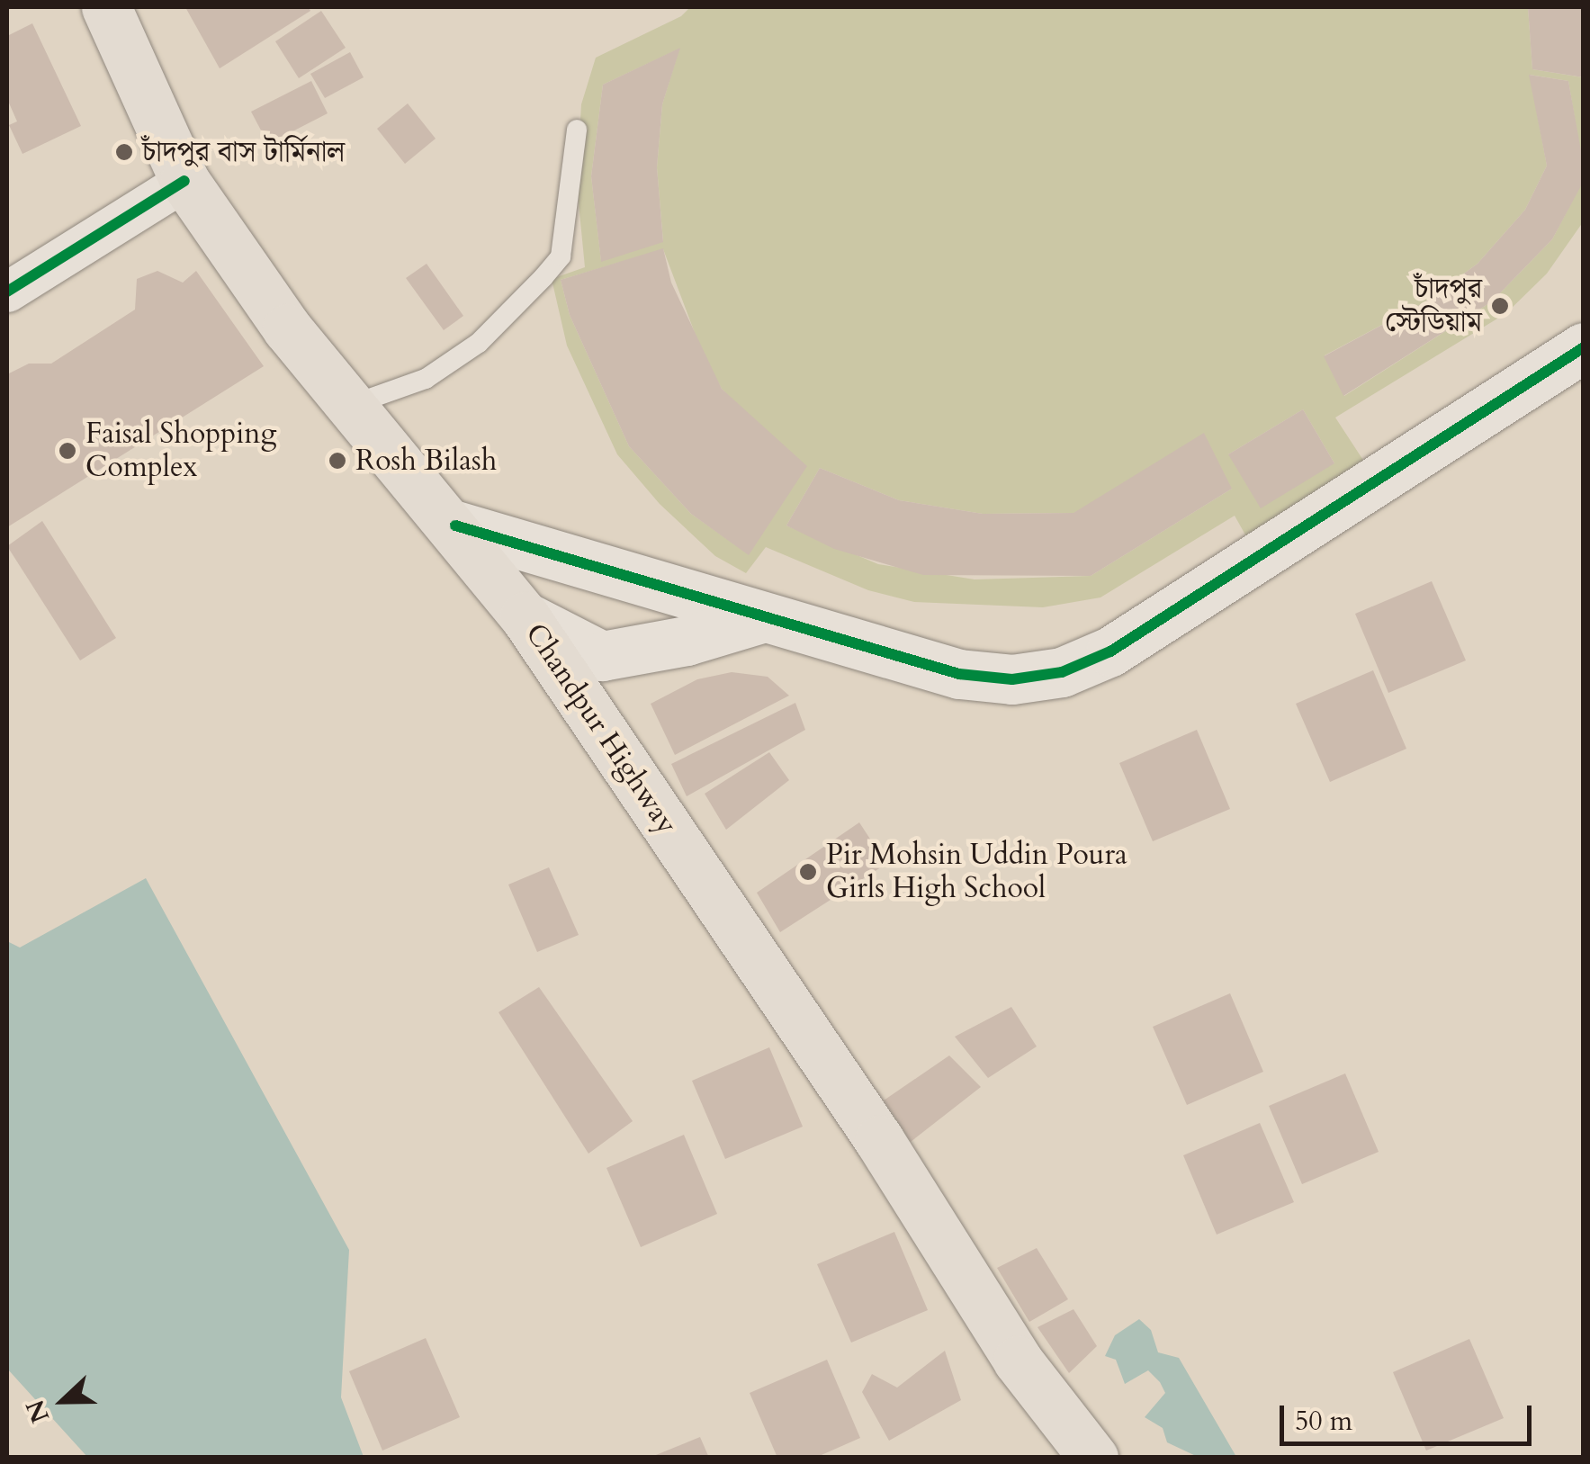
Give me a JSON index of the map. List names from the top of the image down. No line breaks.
{"streets":{"main road":["Chandpur Highway"]},"places":["চাঁদপুর বাস টার্মিনাল","চাঁদপুর স্টেডিয়াম","Faisal Shopping Complex","Rosh Bilash","Pir Mohsin Uddin Poura Girls High School"],"scale_bar":"50 m","north":"left"}
